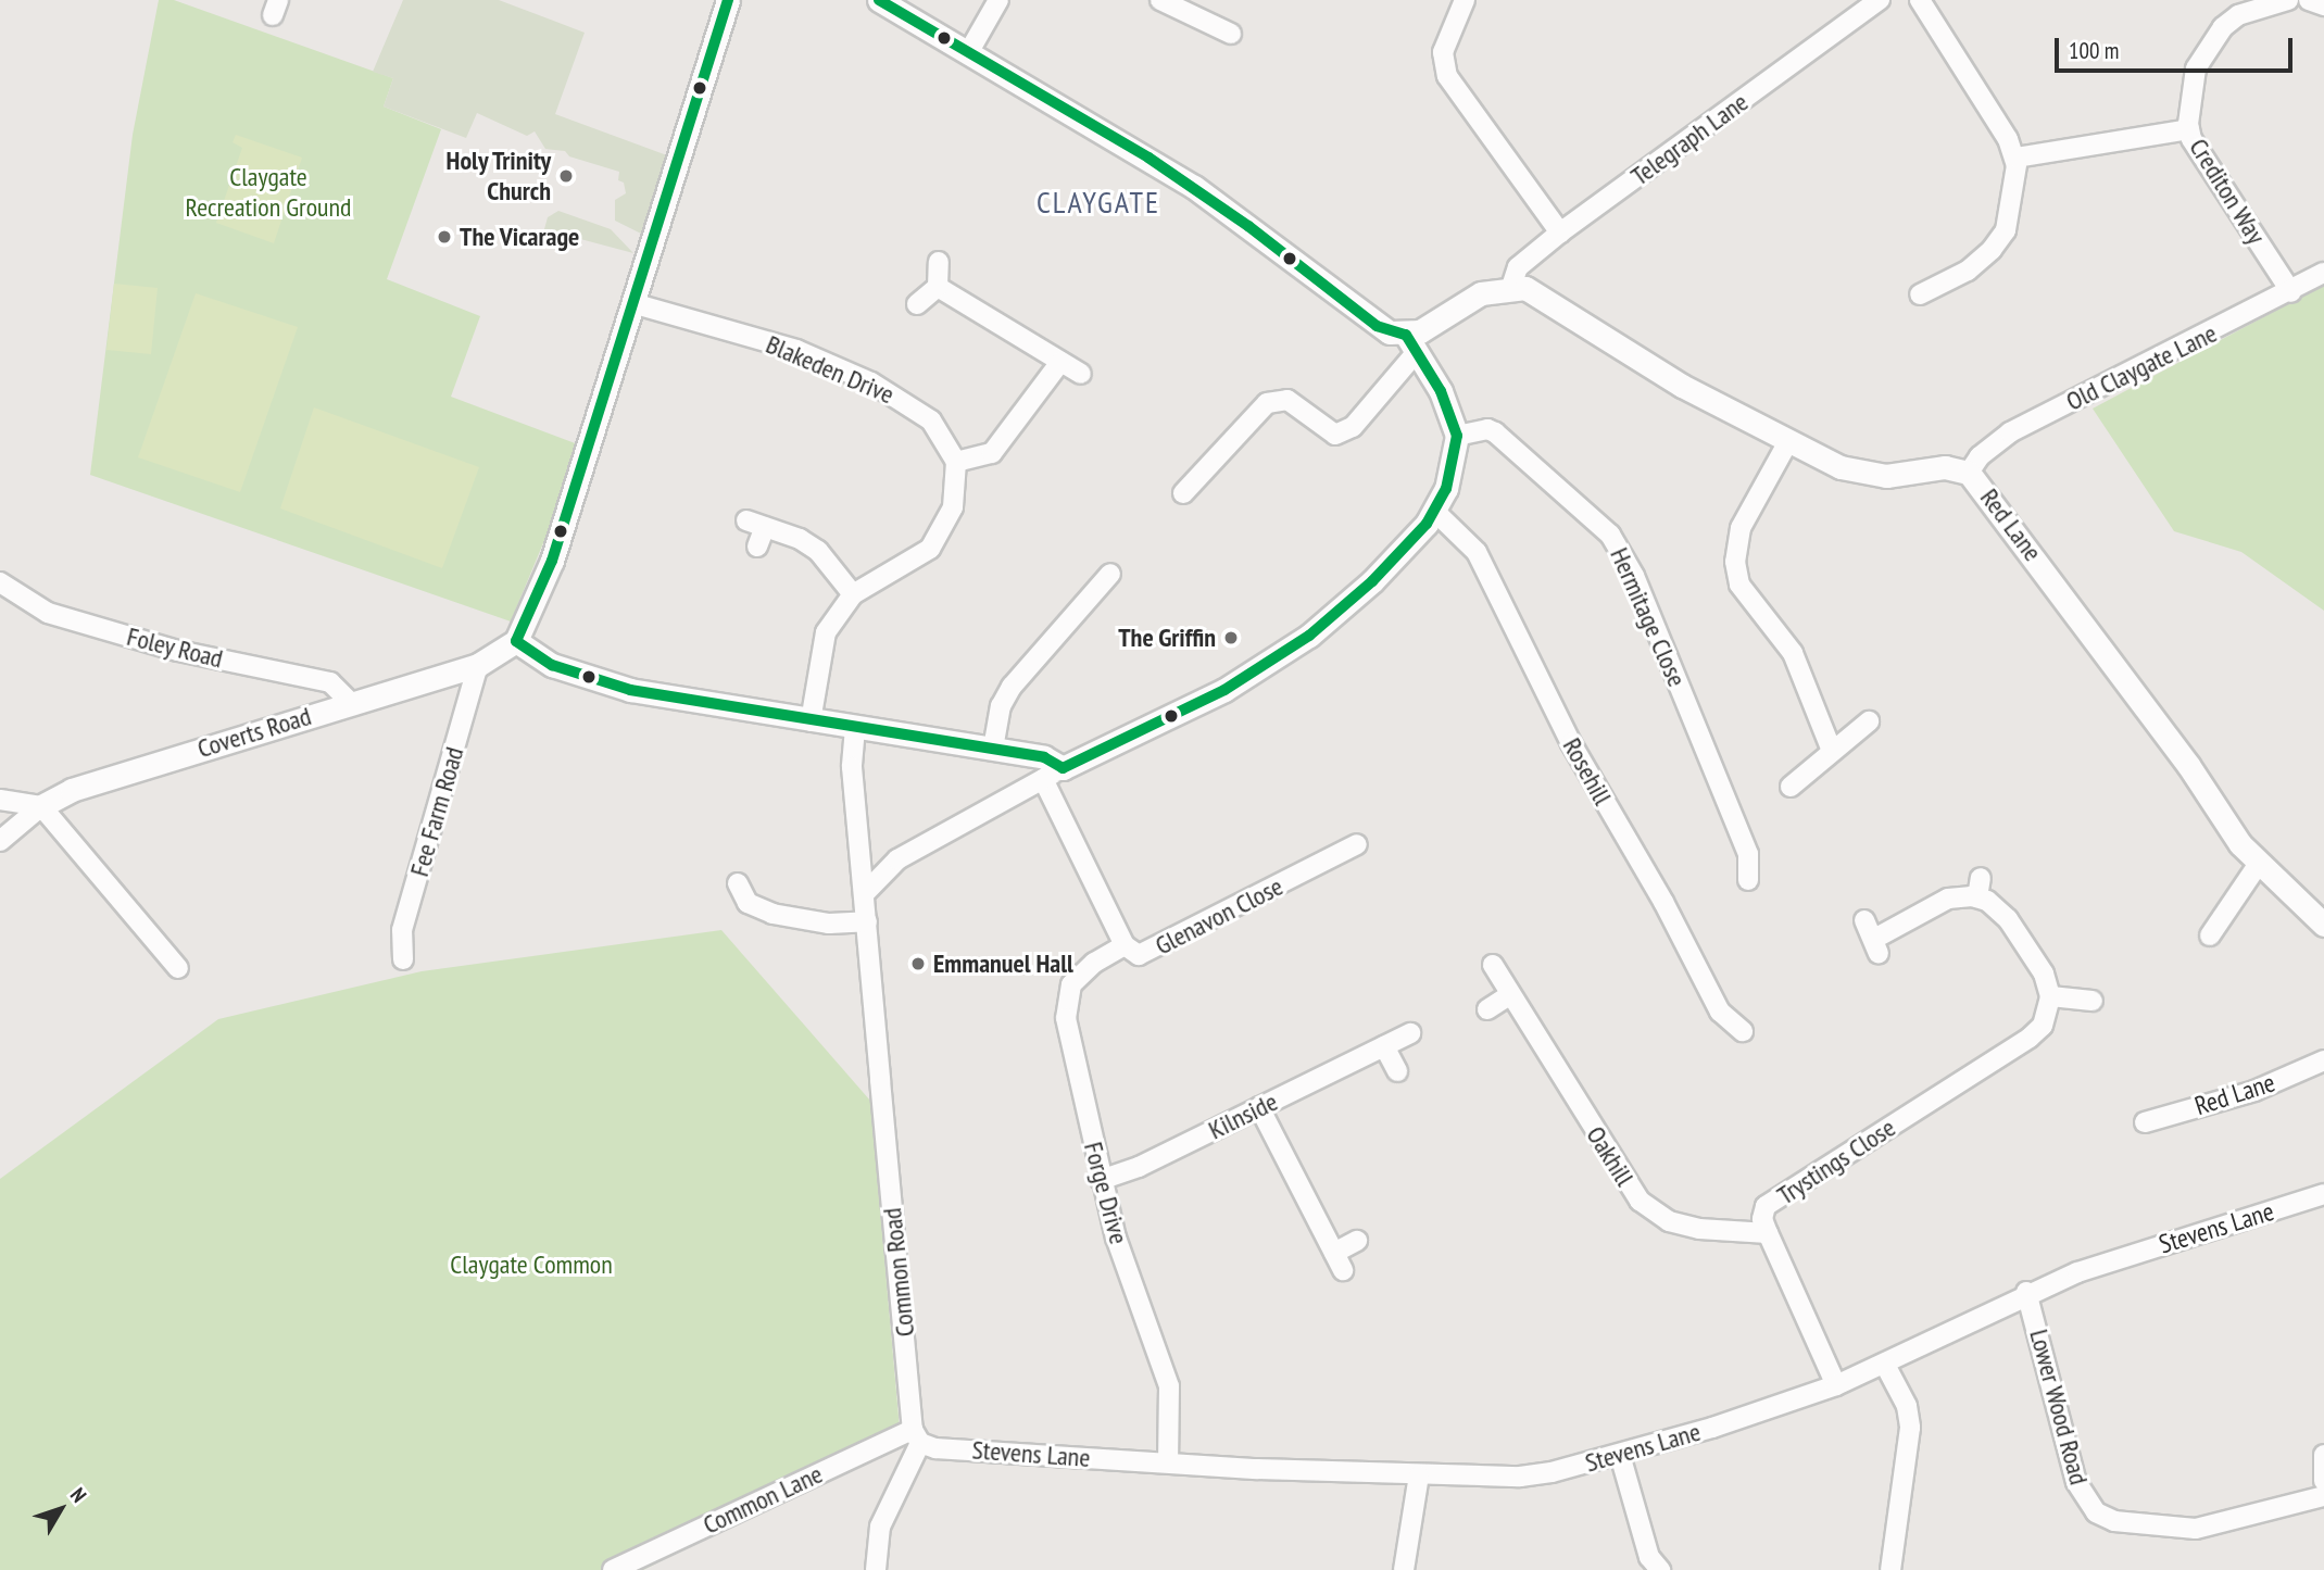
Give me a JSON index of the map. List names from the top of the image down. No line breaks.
{"streets":{"street":["Telegraph Lane","Crediton Way","Old Claygate Lane","Blakeden Drive","Red Lane","Hermitage Close","Foley Road","Coverts Road","Rosehill","Fee Farm Road","Glenavon Close","Kilnside","Oakhill","Trystings Close","Forge Drive","Stevens Lane","Common Road","Lower Wood Road","Common Lane"]},"crossings":[["Telegraph Lane","Red Lane"],["Crediton Way","Old Claygate Lane"],["Old Claygate Lane","Red Lane"],["Foley Road","Coverts Road"],["Coverts Road","Fee Farm Road"],["Glenavon Close","Forge Drive"],["Kilnside","Forge Drive"],["Oakhill","Trystings Close"],["Trystings Close","Stevens Lane"],["Forge Drive","Stevens Lane"],["Stevens Lane","Common Road"],["Stevens Lane","Lower Wood Road"],["Stevens Lane","Common Lane"],["Common Road","Common Lane"]],"districts":["CLAYGATE"],"parks":["Claygate Recreation Ground","Claygate Common"],"places":["Holy Trinity Church","The Vicarage","The Griffin","Emmanuel Hall"],"scale_bar":"100 m","north":"top right"}
